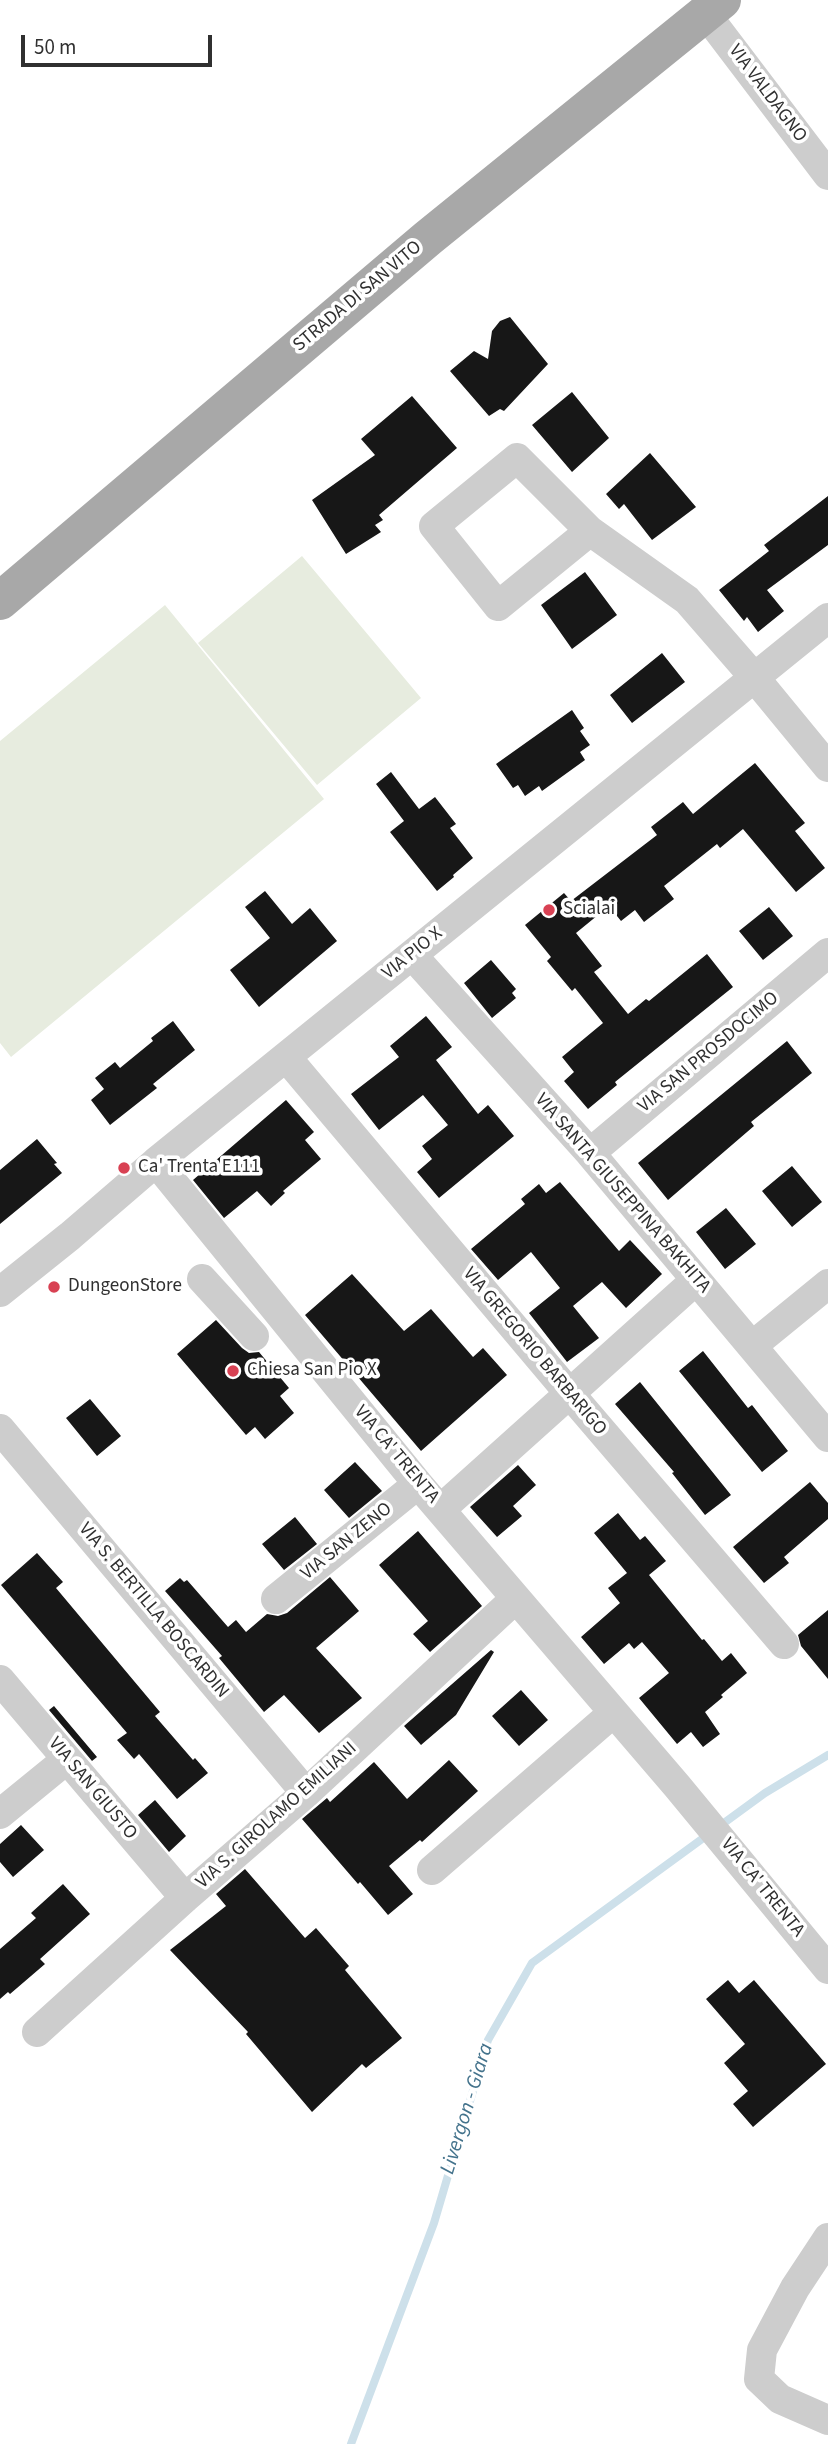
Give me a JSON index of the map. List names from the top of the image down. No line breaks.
{"streets":{"main road":["STRADA DI SAN VITO"],"street":["VIA VALDAGNO","VIA PIO X","VIA SAN PROSDOCIMO","VIA SANTA GIUSEPPINA BAKHITA","VIA GREGORIO BARBARIGO","VIA CA' TRENTA","VIA SAN ZENO","VIA S. BERTILLA BOSCARDIN","VIA SAN GIUSTO","VIA S. GIROLAMO EMILIANI"]},"crossings":[["VIA VALDAGNO","STRADA DI SAN VITO"],["VIA PIO X","VIA SANTA GIUSEPPINA BAKHITA"],["VIA PIO X","VIA GREGORIO BARBARIGO"],["VIA PIO X","VIA CA' TRENTA"],["VIA SAN PROSDOCIMO","VIA SANTA GIUSEPPINA BAKHITA"],["VIA CA' TRENTA","VIA SAN ZENO"],["VIA CA' TRENTA","VIA S. GIROLAMO EMILIANI"],["VIA S. BERTILLA BOSCARDIN","VIA S. GIROLAMO EMILIANI"],["VIA SAN GIUSTO","VIA S. GIROLAMO EMILIANI"]],"water":["Livergon - Giara"],"places":["Scialai","Ca' Trenta E111","DungeonStore","Chiesa San Pio X"],"scale_bar":"50 m"}
